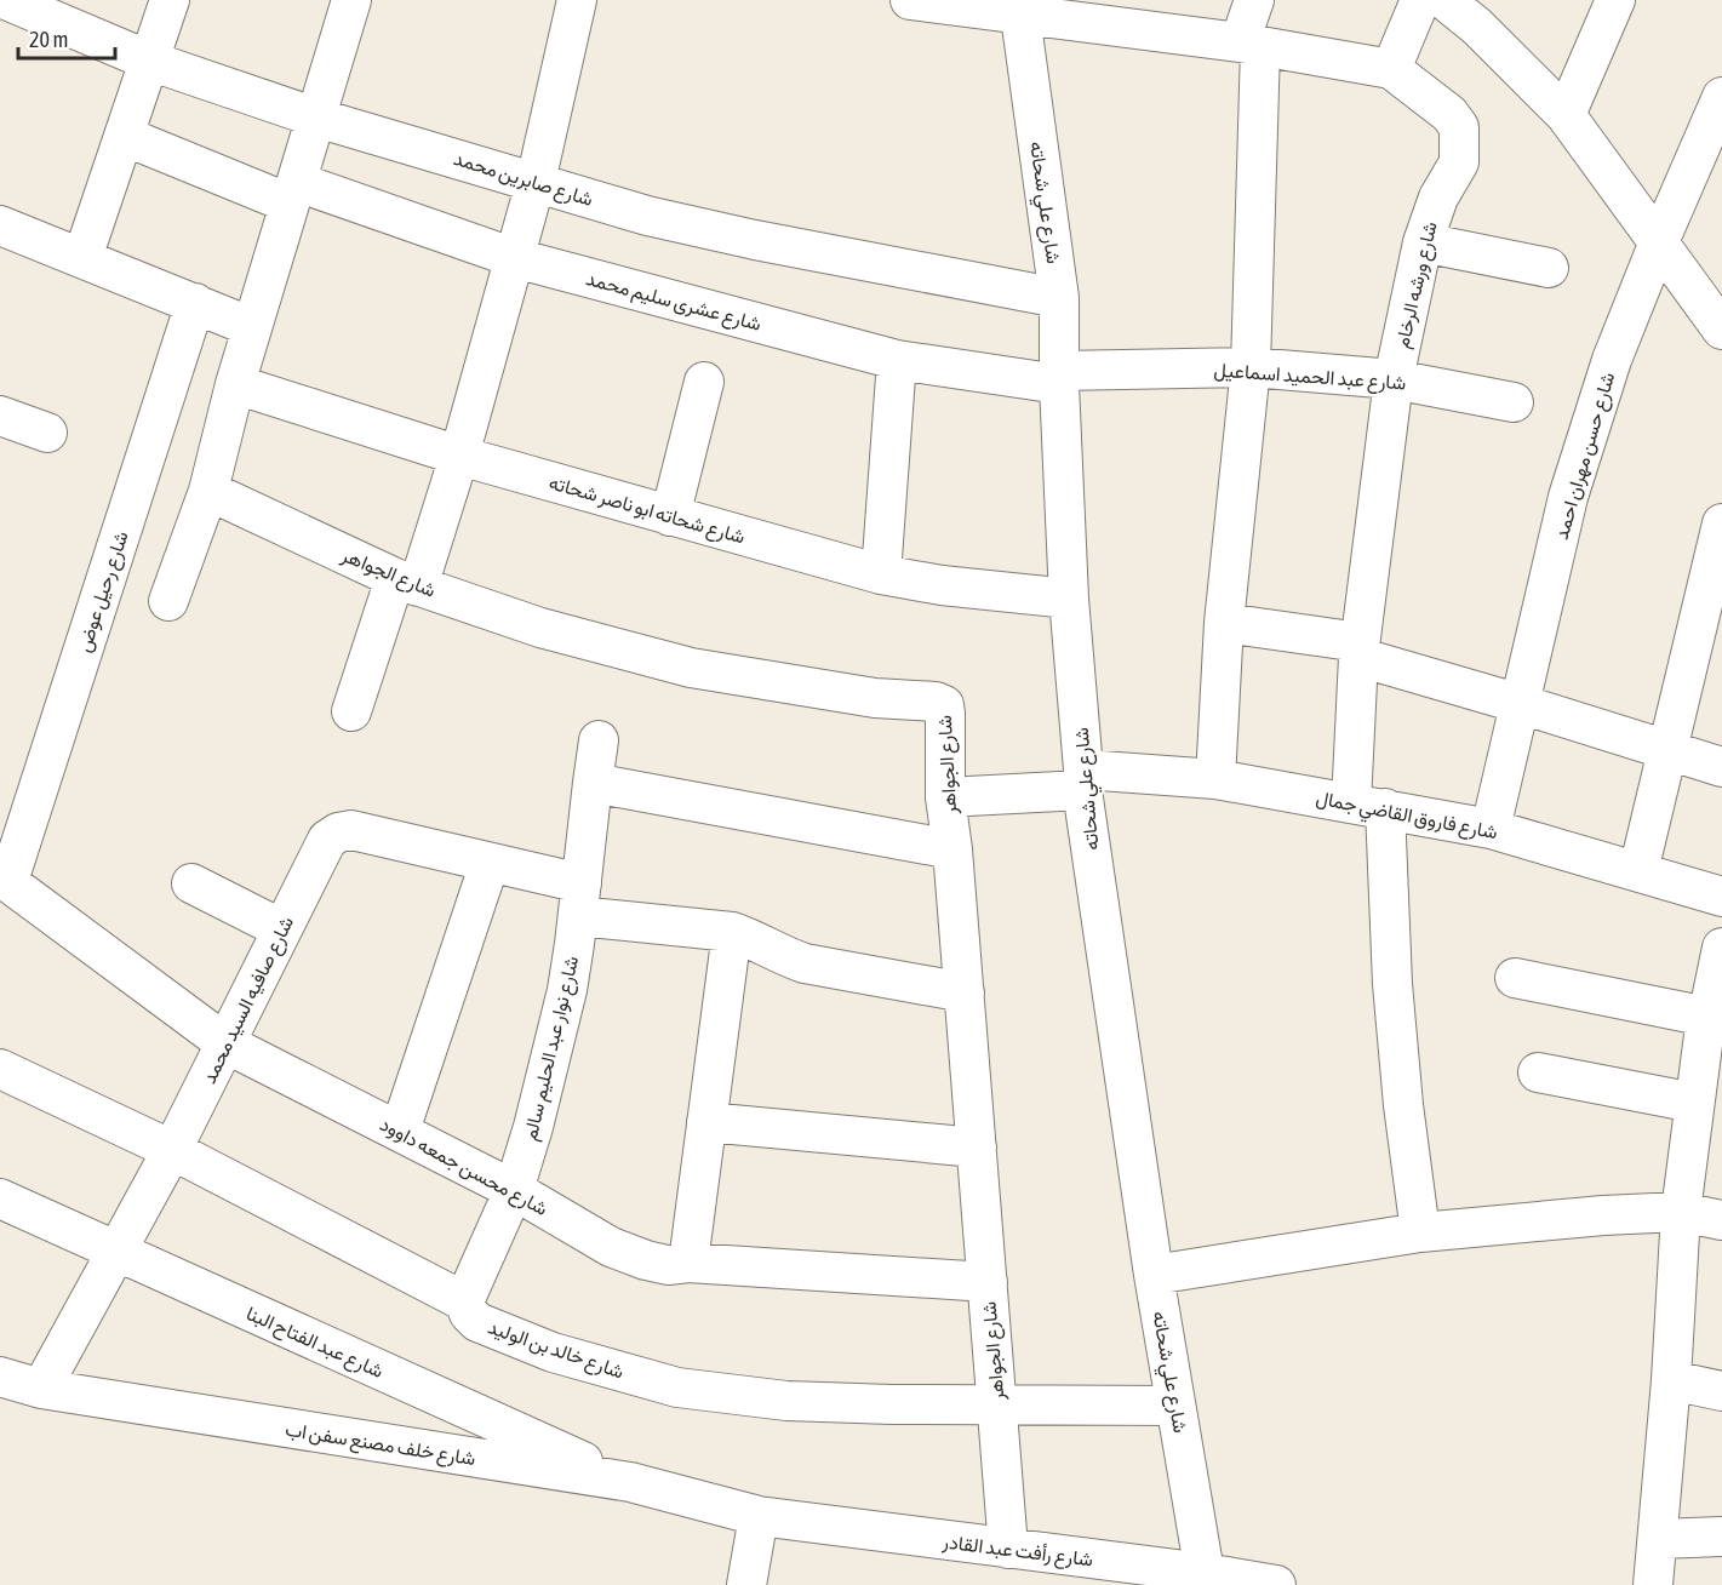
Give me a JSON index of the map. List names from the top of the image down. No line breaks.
{"streets":{"street":["شارع صابرين محمد","شارع علي شحاته","شارع ورشه الرخام","شارع عشرى سليم محمد","شارع عبد الحميد اسماعيل","شارع حسن مهران احمد","شارع شحاته ابو ناصر شحاته","شارع الجواهر","شارع رحيل عوض","شارع فاروق القاضي جمال","شارع صافيه السيد محمد","شارع نوار عبد الحليم سالم","شارع محسن جمعه داوود","شارع عبد الفتاح البنا","شارع خالد بن الوليد","شارع خلف مصنع سفن اب","شارع رأفت عبد القادر"]},"crossings":[["شارع صابرين محمد","شارع علي شحاته"],["شارع علي شحاته","شارع ورشه الرخام"],["شارع علي شحاته","شارع عشرى سليم محمد"],["شارع علي شحاته","شارع عبد الحميد اسماعيل"],["شارع علي شحاته","شارع شحاته ابو ناصر شحاته"],["شارع علي شحاته","شارع فاروق القاضي جمال"],["شارع علي شحاته","شارع خالد بن الوليد"],["شارع علي شحاته","شارع رأفت عبد القادر"],["شارع ورشه الرخام","شارع عبد الحميد اسماعيل"],["شارع ورشه الرخام","شارع فاروق القاضي جمال"],["شارع عشرى سليم محمد","شارع عبد الحميد اسماعيل"],["شارع حسن مهران احمد","شارع فاروق القاضي جمال"],["شارع الجواهر","شارع فاروق القاضي جمال"],["شارع الجواهر","شارع صافيه السيد محمد"],["شارع الجواهر","شارع محسن جمعه داوود"],["شارع الجواهر","شارع خالد بن الوليد"],["شارع الجواهر","شارع رأفت عبد القادر"],["شارع رحيل عوض","شارع محسن جمعه داوود"],["شارع صافيه السيد محمد","شارع نوار عبد الحليم سالم"],["شارع صافيه السيد محمد","شارع محسن جمعه داوود"],["شارع صافيه السيد محمد","شارع عبد الفتاح البنا"],["شارع صافيه السيد محمد","شارع خالد بن الوليد"],["شارع صافيه السيد محمد","شارع خلف مصنع سفن اب"],["شارع نوار عبد الحليم سالم","شارع محسن جمعه داوود"],["شارع نوار عبد الحليم سالم","شارع خالد بن الوليد"],["شارع عبد الفتاح البنا","شارع خلف مصنع سفن اب"],["شارع خلف مصنع سفن اب","شارع رأفت عبد القادر"]],"scale_bar":"20 m"}
